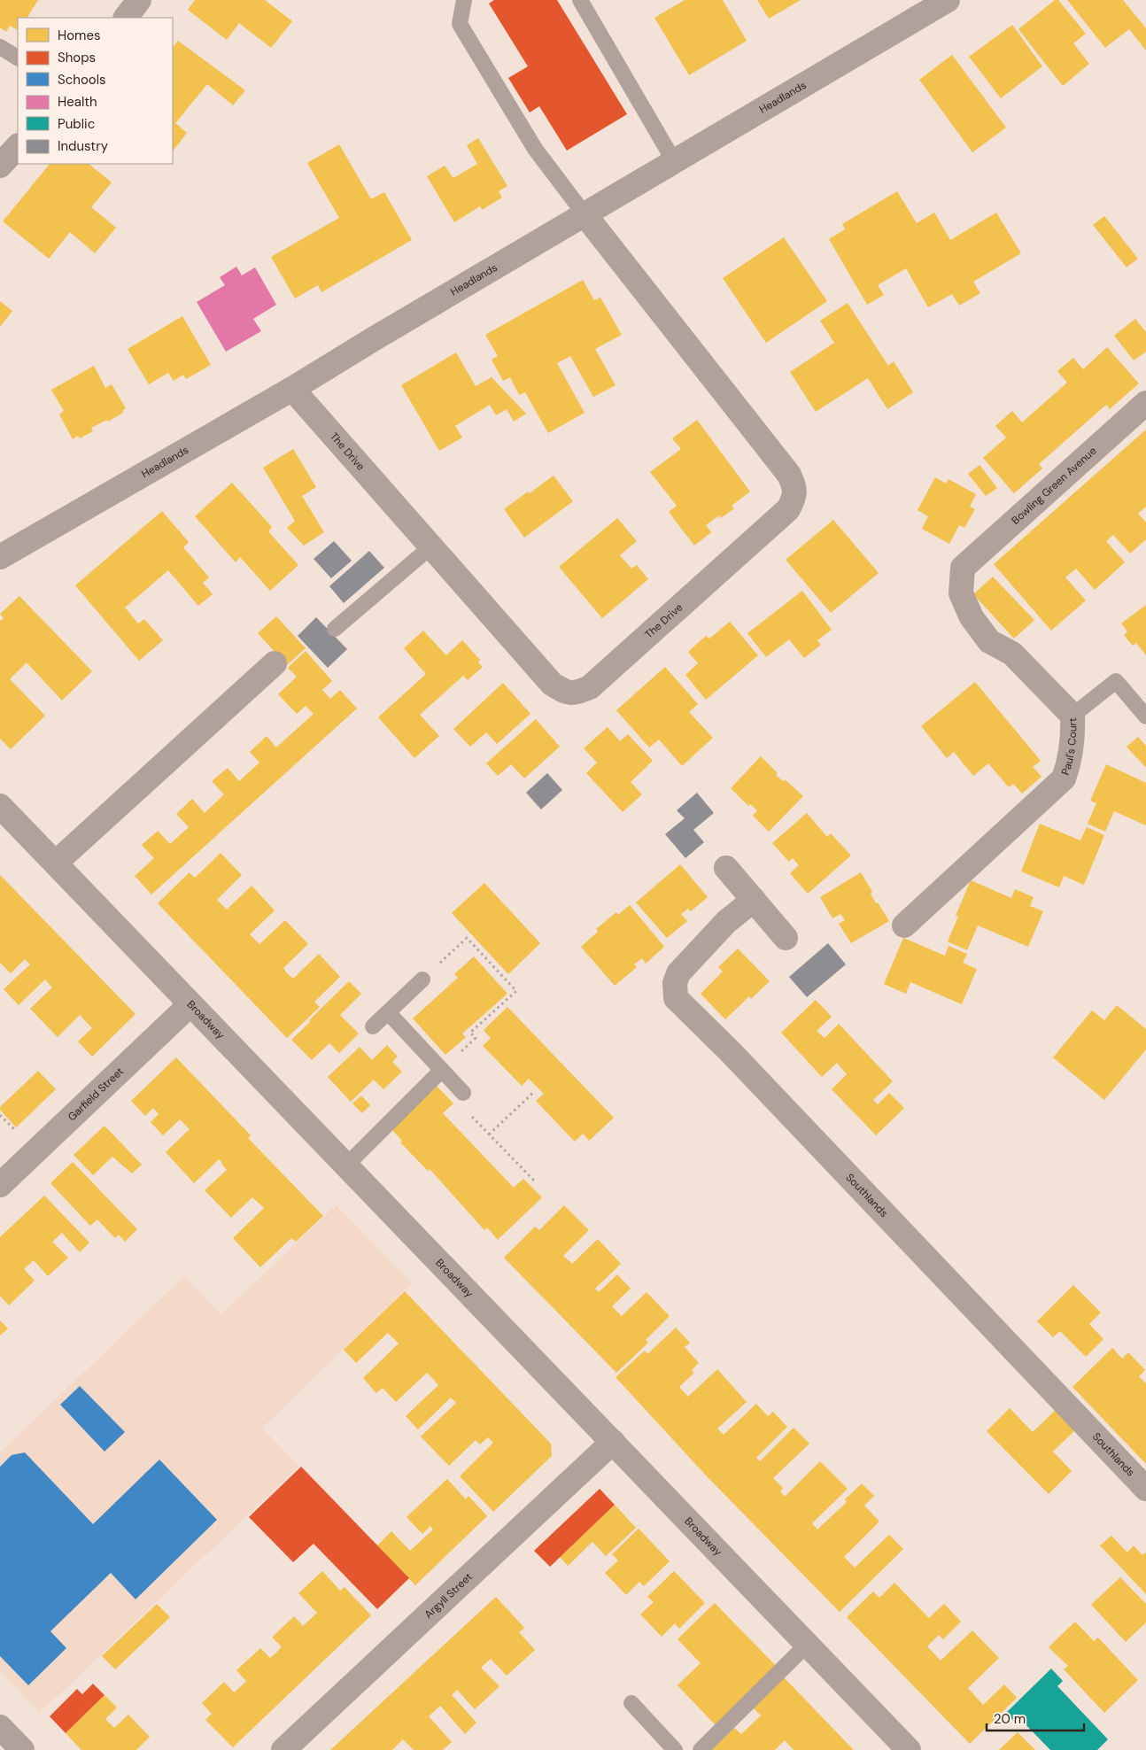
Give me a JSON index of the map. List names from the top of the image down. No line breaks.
{"streets":{"street":["Headlands","The Drive","Bowling Green Avenue","Paul's Court","Broadway","Garfield Street","Southlands","Argyll Street"]},"crossings":[["Headlands","The Drive"],["Bowling Green Avenue","Paul's Court"],["Broadway","Garfield Street"],["Broadway","Argyll Street"]],"legend":["Homes","Shops","Schools","Health","Public","Industry"],"scale_bar":"20 m"}
